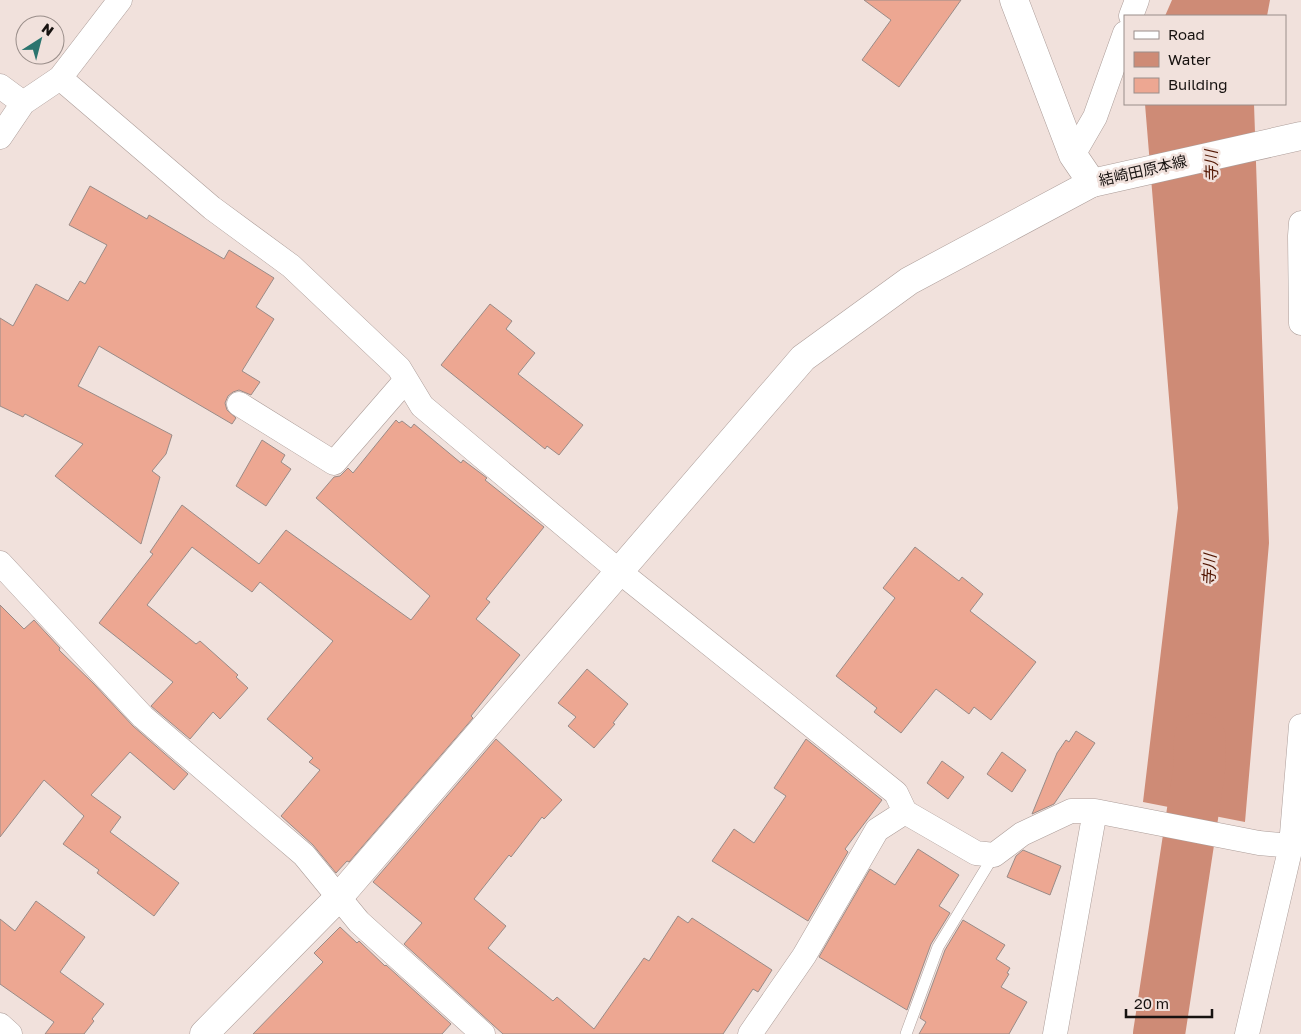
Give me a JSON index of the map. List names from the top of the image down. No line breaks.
{"streets":{"street":["結崎田原本線"]},"water":["寺川"],"legend":["Road","Water","Building"],"scale_bar":"20 m","north":"top right"}
